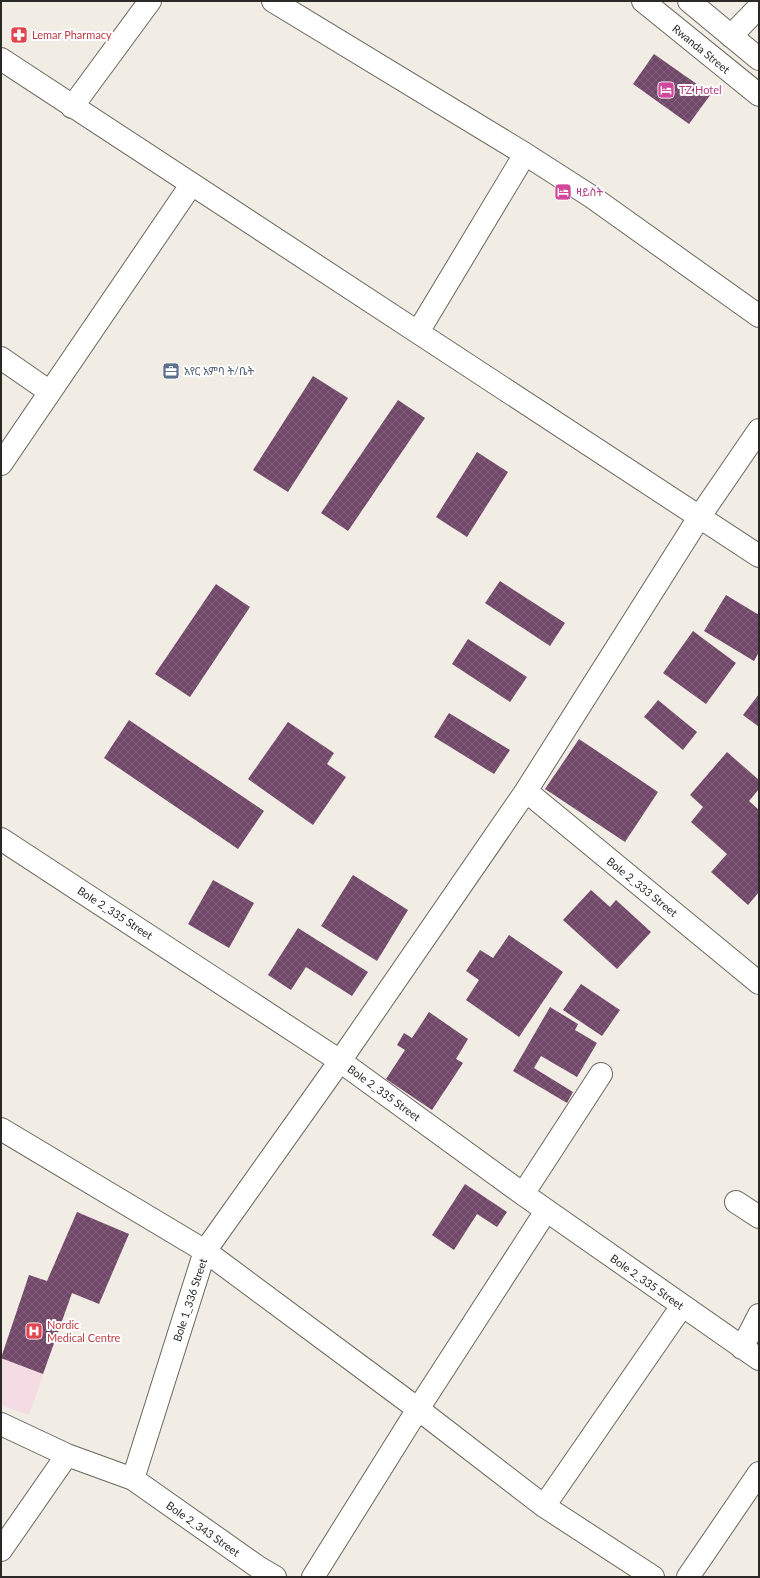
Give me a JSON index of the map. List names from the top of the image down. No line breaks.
{"streets":{"street":["Rwanda Street","Bole 2_333 Street","Bole 2_335 Street","Bole 1_336 Street","Bole 2_343 Street"]},"crossings":[["Bole 2_333 Street","Bole 1_336 Street"],["Bole 2_335 Street","Bole 1_336 Street"],["Bole 1_336 Street","Bole 2_343 Street"]],"places":{"pharmacy":["Lemar Pharmacy"],"hotel":["TZ Hotel","ዛይስት"],"office":["አየር አምባ ት/ቤት"],"hospital":["Nordic Medical Centre"]}}
